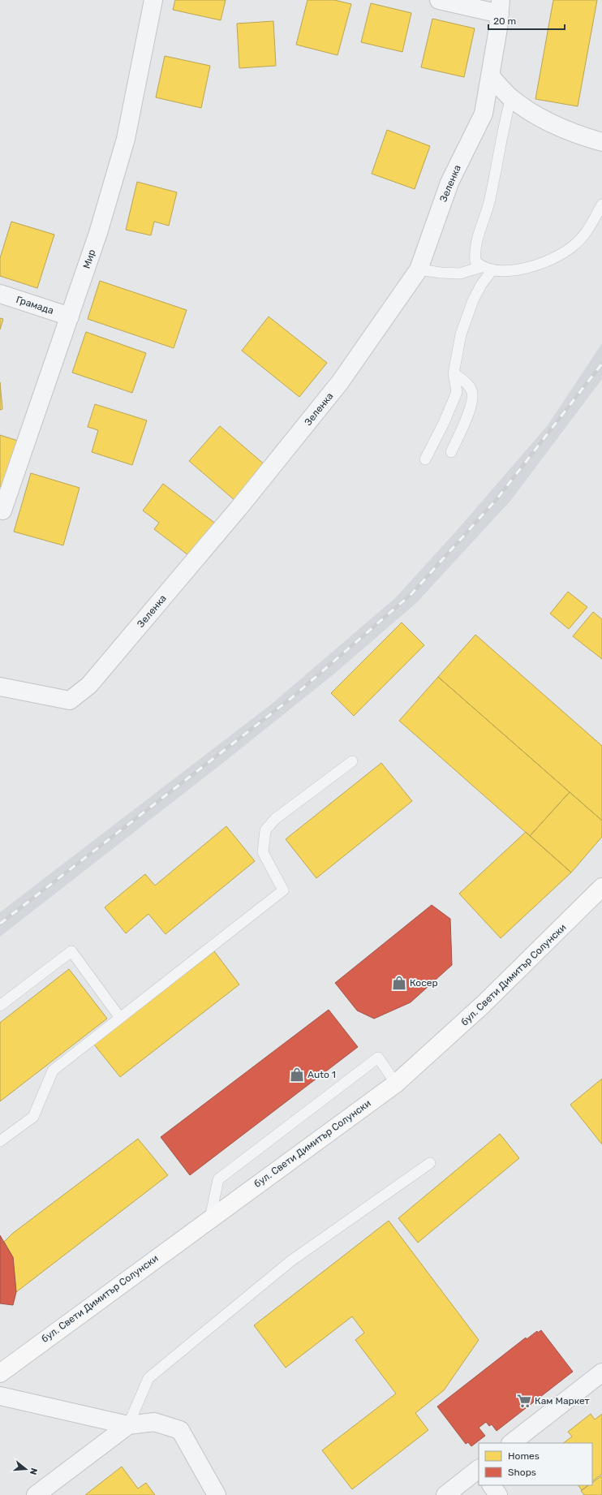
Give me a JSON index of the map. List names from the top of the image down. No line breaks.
{"streets":{"main road":["бул. Свети Димитър Солунски"],"street":["Зеленка","Мир","Грамада"]},"crossings":[["Мир","Грамада"]],"places":{"shop":["Косер","Auto 1"],"supermarket":["Кам Маркет"]},"legend":["Homes","Shops"],"scale_bar":"20 m","north":"right"}
